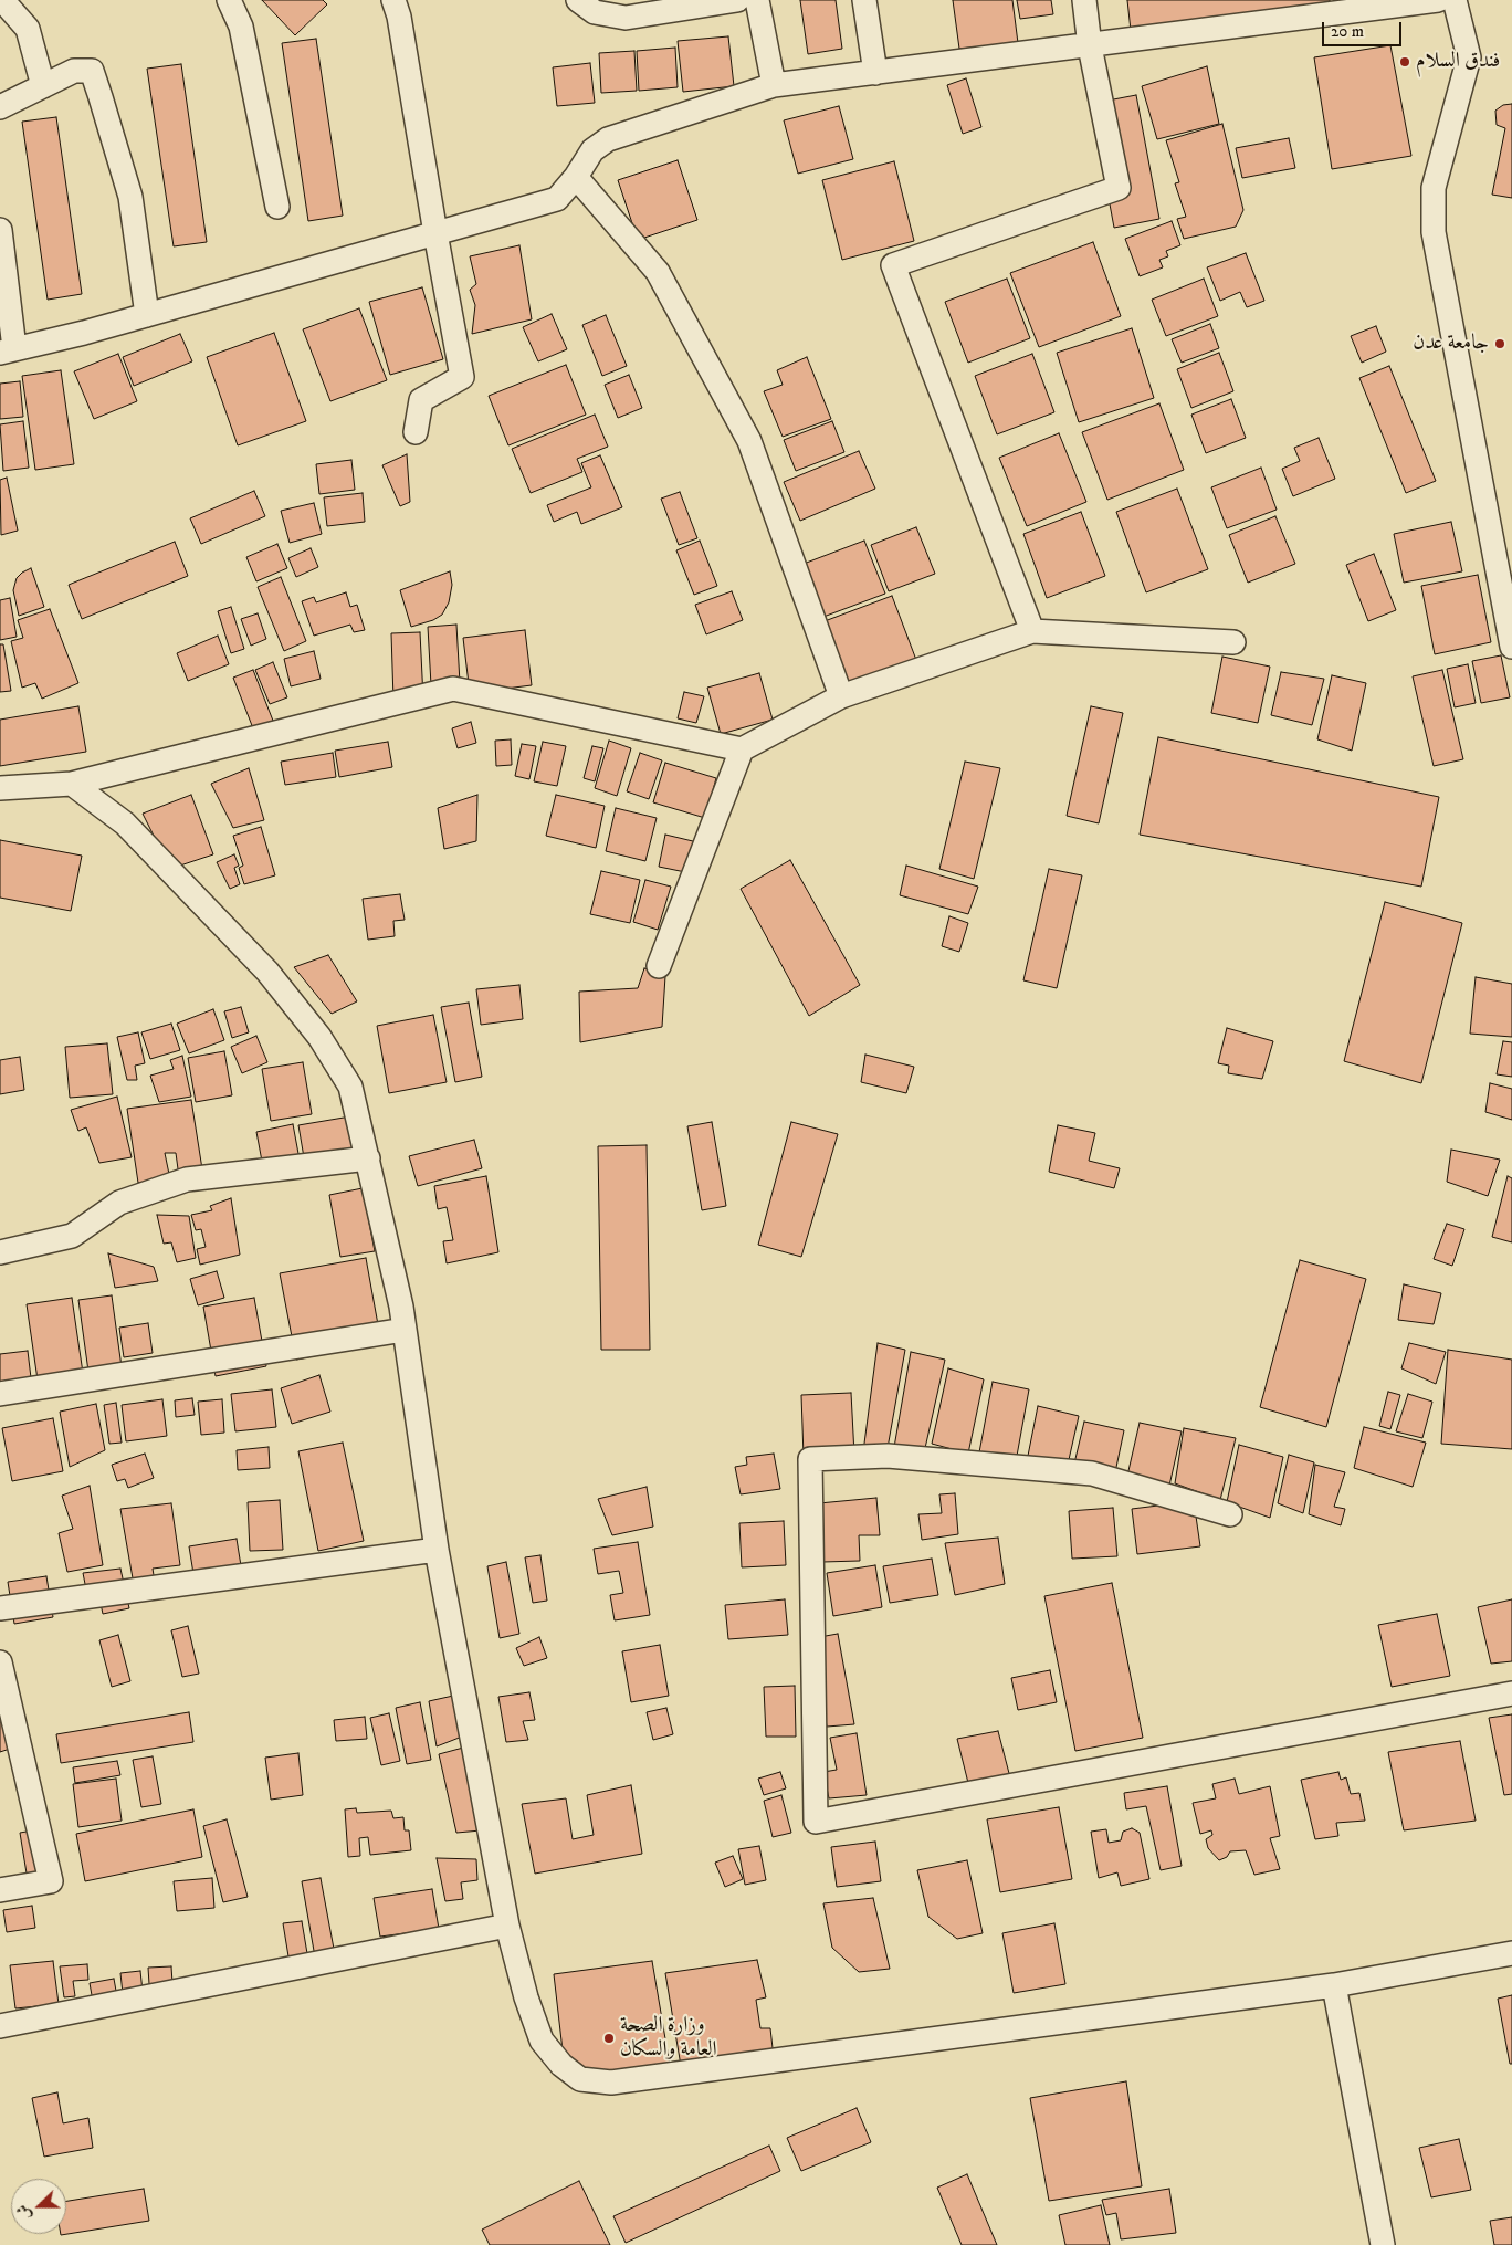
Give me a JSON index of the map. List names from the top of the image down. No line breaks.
{"places":["فندق السلام","جامعة عدن","وزارة الصحة العامة والسكان"],"scale_bar":"20 m","north":"left"}
